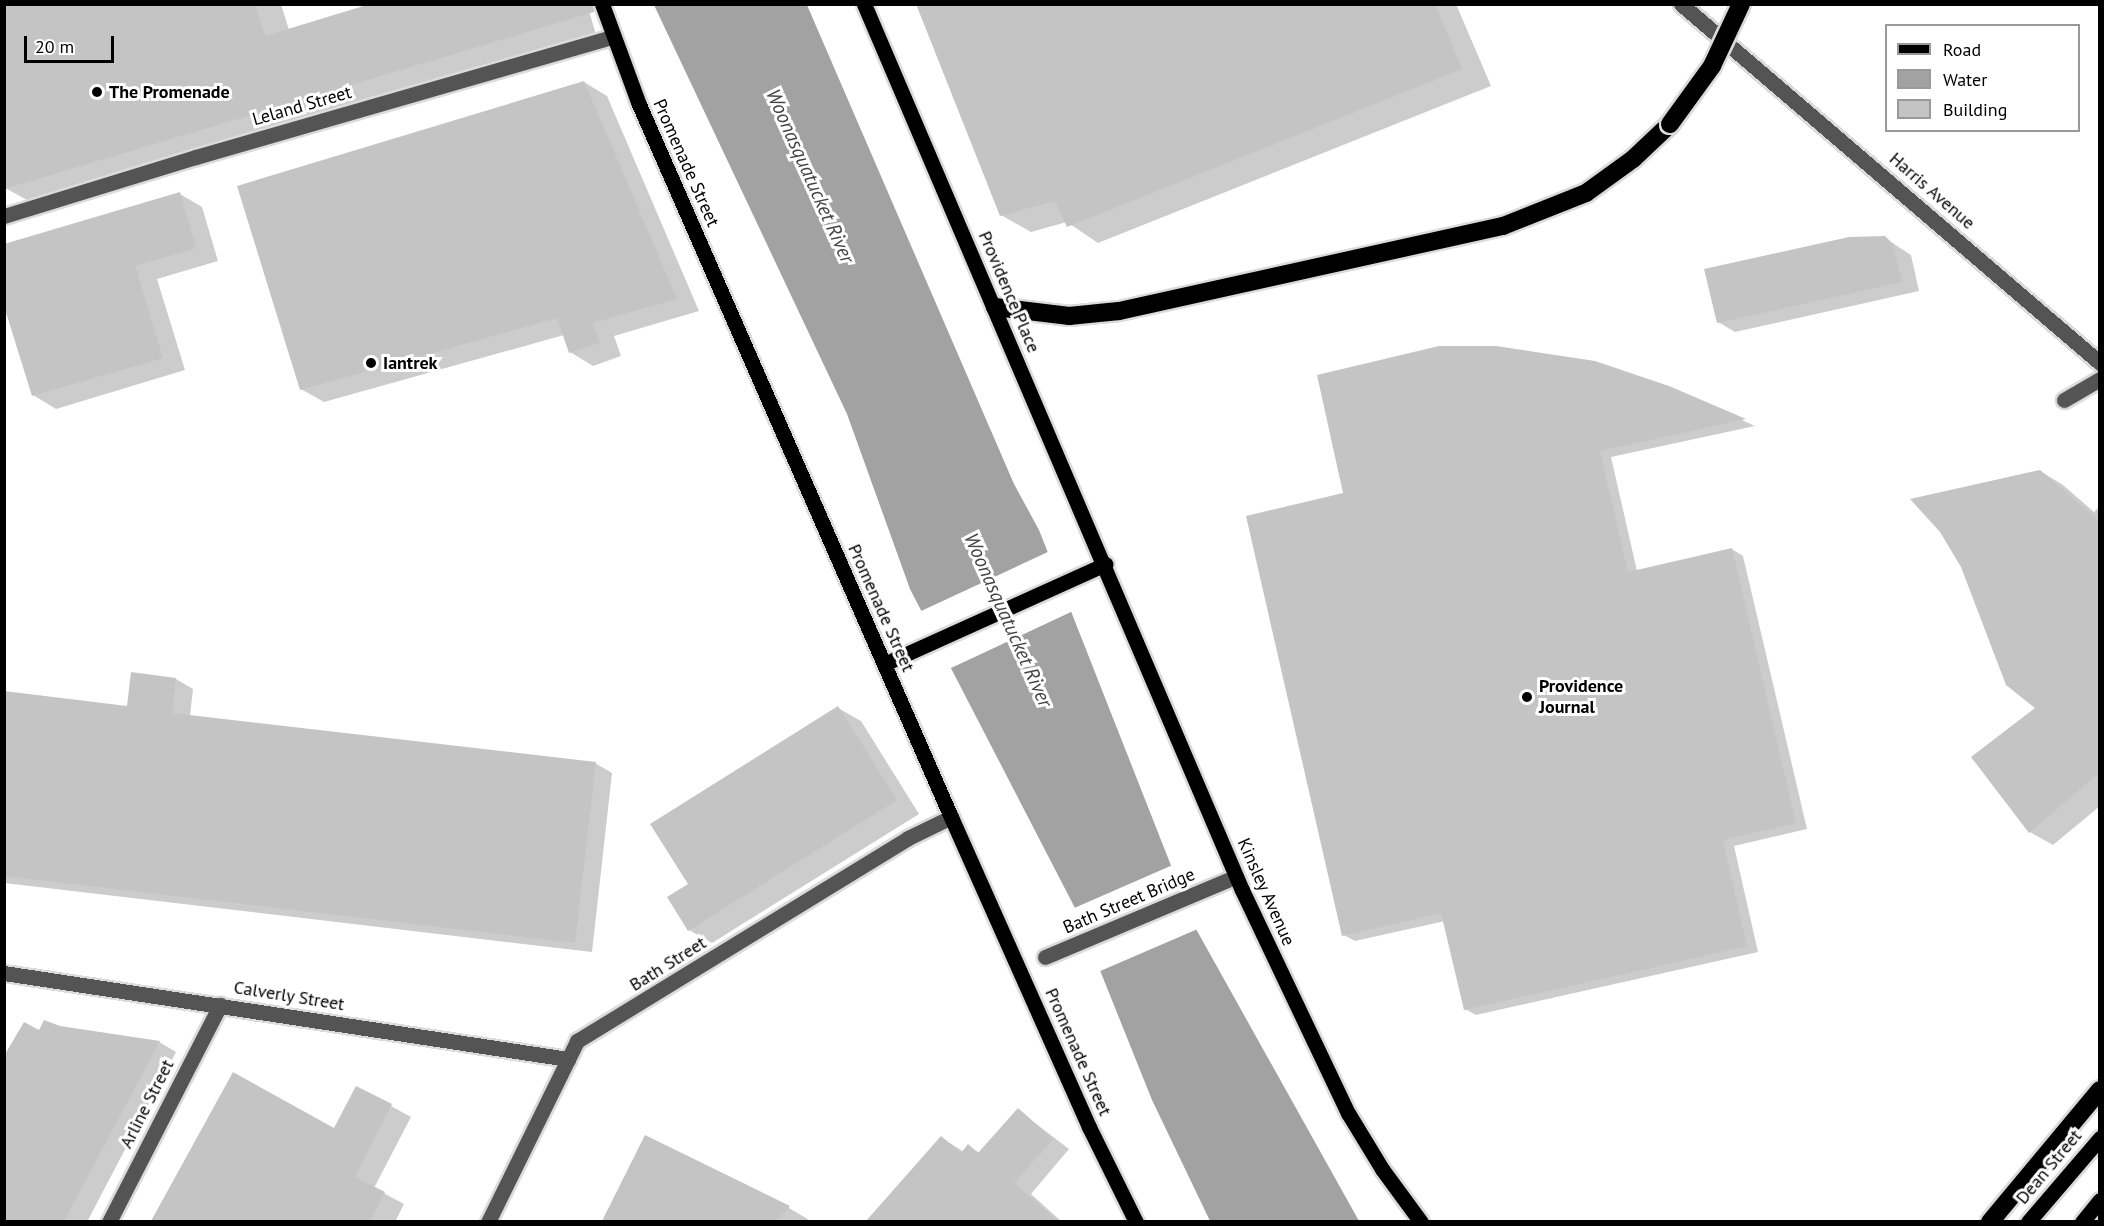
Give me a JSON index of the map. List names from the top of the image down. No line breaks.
{"streets":{"main road":["Promenade Street","Providence Place","Kinsley Avenue","Dean Street"],"street":["Leland Street","Harris Avenue","Bath Street Bridge","Bath Street","Calverly Street","Arline Street"]},"crossings":[["Leland Street","Promenade Street"],["Promenade Street","Bath Street"],["Providence Place","Kinsley Avenue"],["Bath Street","Calverly Street"],["Calverly Street","Arline Street"]],"water":["Woonasquatucket River"],"places":["The Promenade","Iantrek","Providence Journal"],"legend":["Road","Water","Building"],"scale_bar":"20 m"}
